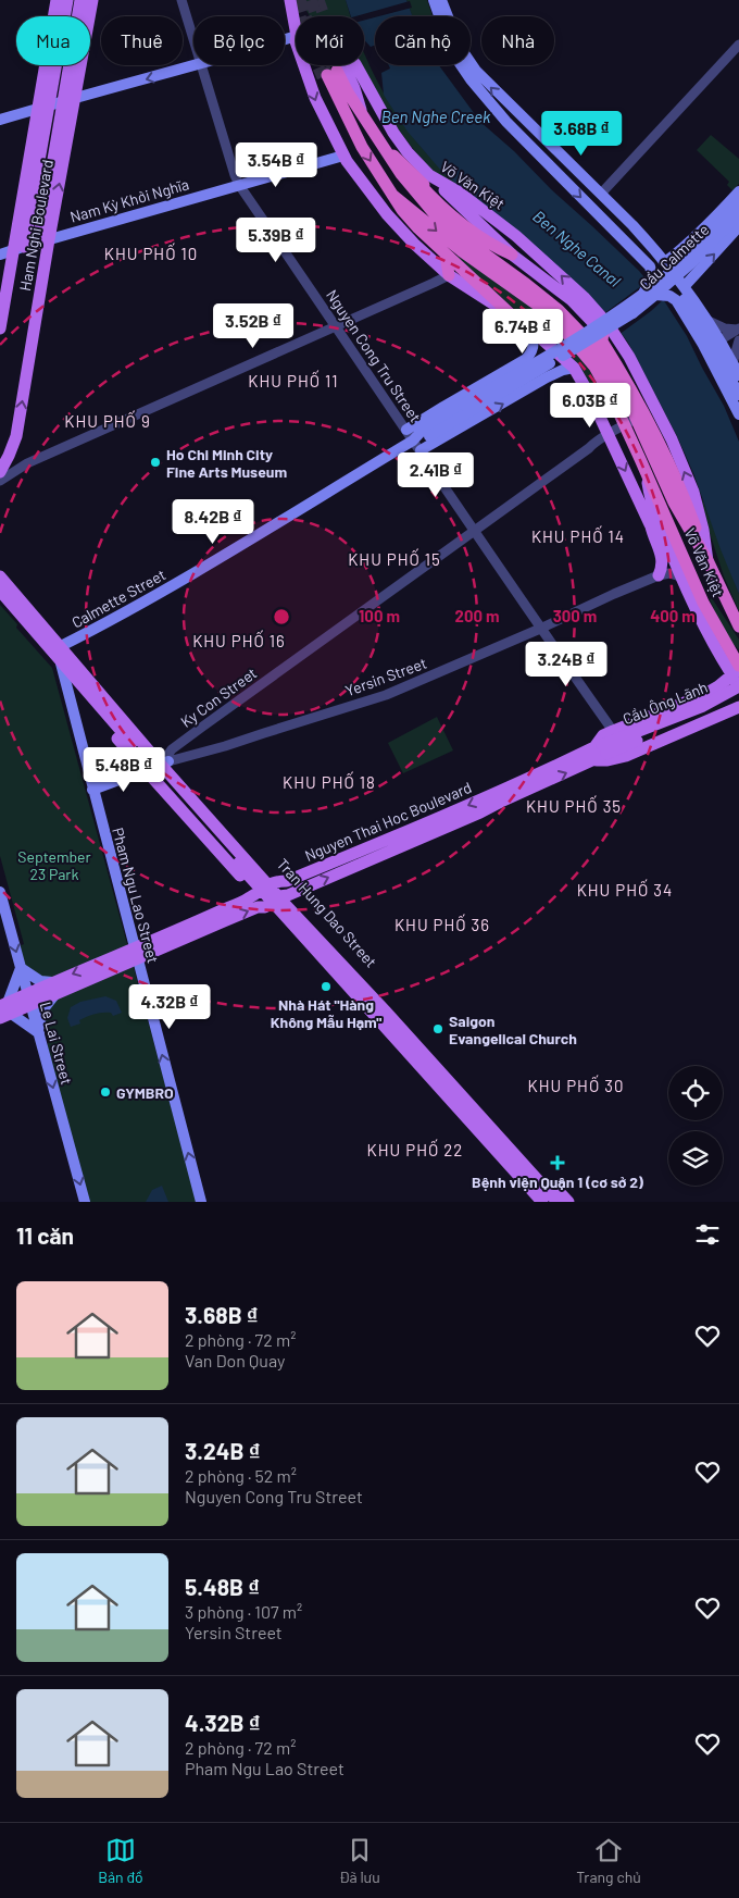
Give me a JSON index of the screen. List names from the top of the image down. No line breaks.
{"streets":{"highway":["Võ Văn Kiệt"],"main road":["Nam Kỳ Khởi Nghĩa","Ham Nghi Boulevard","Cầu Calmette","Calmette Street","Yersin Street","Cầu Ông Lãnh","Nguyen Thai Hoc Boulevard","Pham Ngu Lao Street","Tran Hung Dao Street","Le Lai Street"],"street":["Nguyen Cong Tru Street","Ky Con Street"]},"crossings":[["Võ Văn Kiệt","Yersin Street"],["Võ Văn Kiệt","Ky Con Street"],["Võ Văn Kiệt","Cầu Ông Lãnh"],["Võ Văn Kiệt","Nguyen Thai Hoc Boulevard"],["Nam Kỳ Khởi Nghĩa","Ham Nghi Boulevard"],["Nam Kỳ Khởi Nghĩa","Nguyen Cong Tru Street"],["Cầu Calmette","Nguyen Cong Tru Street"],["Cầu Calmette","Calmette Street"],["Nguyen Cong Tru Street","Calmette Street"],["Nguyen Cong Tru Street","Yersin Street"],["Nguyen Cong Tru Street","Ky Con Street"],["Nguyen Cong Tru Street","Nguyen Thai Hoc Boulevard"],["Calmette Street","Tran Hung Dao Street"],["Yersin Street","Ky Con Street"],["Yersin Street","Pham Ngu Lao Street"],["Yersin Street","Tran Hung Dao Street"],["Ky Con Street","Tran Hung Dao Street"],["Cầu Ông Lãnh","Nguyen Thai Hoc Boulevard"],["Nguyen Thai Hoc Boulevard","Pham Ngu Lao Street"],["Nguyen Thai Hoc Boulevard","Tran Hung Dao Street"],["Pham Ngu Lao Street","Tran Hung Dao Street"]],"one_way":["Pham Ngu Lao Street","Le Lai Street"],"districts":["KHU PHỐ 10","KHU PHỐ 11","KHU PHỐ 9","KHU PHỐ 14","KHU PHỐ 15","KHU PHỐ 16","KHU PHỐ 18","KHU PHỐ 35","KHU PHỐ 34","KHU PHỐ 36","KHU PHỐ 30","KHU PHỐ 22"],"water":["Ben Nghe Creek","Ben Nghe Canal"],"parks":["September 23 Park"],"places":{"other":["Ho Chi Minh City Fine Arts Museum","Nhà Hát \"Hàng Không Mẫu Hạm\"","Saigon Evangelical Church","GYMBRO"],"health":["Bệnh viện Quận 1 (cơ sở 2)"]},"page":{"chip":["Mua","Thuê","Bộ lọc","Mới","Căn hộ","Nhà"],"price":["3.68B ₫","3.54B ₫","5.39B ₫","3.52B ₫","6.74B ₫","6.03B ₫","2.41B ₫","8.42B ₫","3.24B ₫","5.48B ₫","4.32B ₫"],"heading":"11 căn","list":[{"name":"3.68B ₫","note":"2 phòng · 72 m² · Van Don Quay"},{"name":"3.24B ₫","note":"2 phòng · 52 m² · Nguyen Cong Tru Street"},{"name":"5.48B ₫","note":"3 phòng · 107 m² · Yersin Street"},{"name":"4.32B ₫","note":"2 phòng · 72 m² · Pham Ngu Lao Street"}],"tabs":["Bản đồ","Đã lưu","Trang chủ"]},"rings":["100 m","200 m","300 m","400 m"]}
